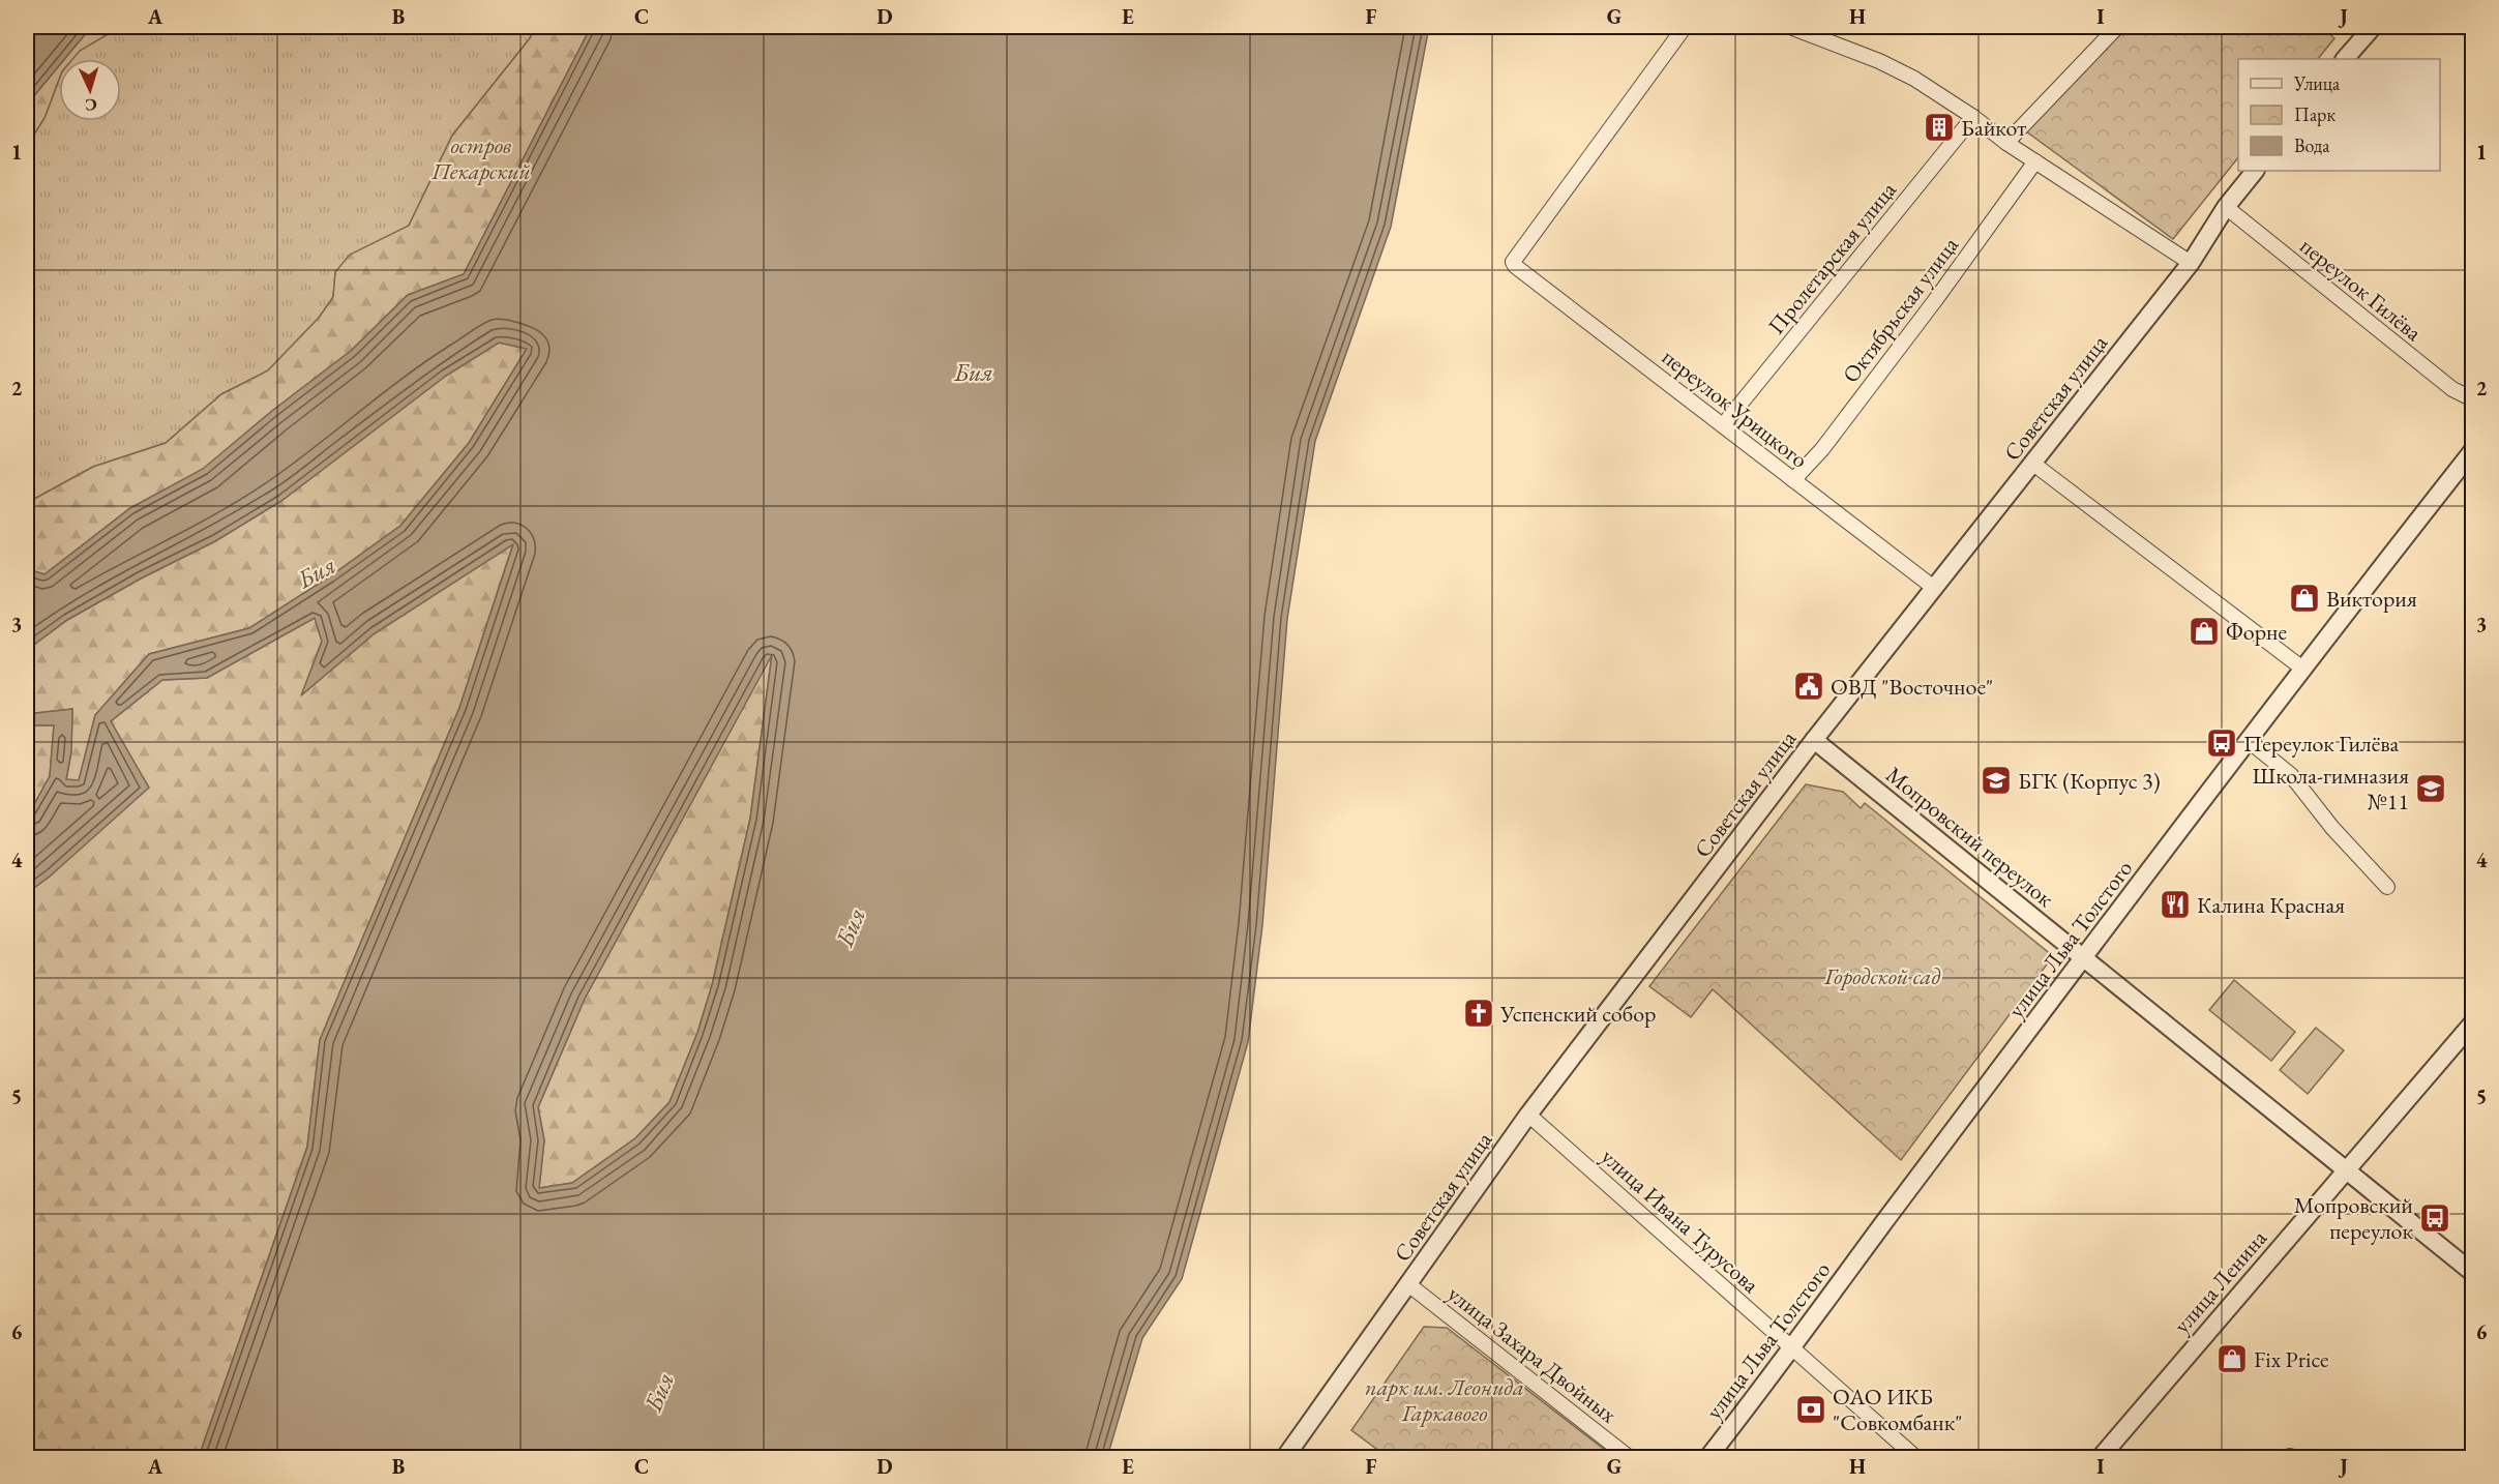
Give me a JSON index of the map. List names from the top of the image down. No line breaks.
{"streets":{"street":["Пролетарская улица","переулок Гилёва","Октябрьская улица","Советская улица","переулок Урицкого","Мопровский переулок","улица Льва Толстого","улица Ивана Турусова","улица Ленина","улица Захара Двойных"]},"crossings":[["Пролетарская улица","переулок Урицкого"],["переулок Гилёва","Советская улица"],["Октябрьская улица","переулок Урицкого"],["Советская улица","переулок Урицкого"],["Советская улица","Мопровский переулок"],["Советская улица","улица Ивана Турусова"],["Советская улица","улица Захара Двойных"],["Мопровский переулок","улица Льва Толстого"],["Мопровский переулок","улица Ленина"],["улица Льва Толстого","улица Ивана Турусова"]],"water":["Бия"],"parks":["остров Пекарский","Городской сад","парк им. Леонида Гаркавого"],"places":{"building":["Байкот"],"shop":["Виктория","Форне","Fix Price"],"public building":["ОВД \"Восточное\""],"bus stop":["Переулок Гилёва","Мопровский переулок"],"school or university":["БГК (Корпус 3)","Школа-гимназия №11"],"restaurant":["Калина Красная"],"church":["Успенский собор"],"bank":["ОАО ИКБ \"Совкомбанк\""]},"legend":["Улица","Парк","Вода"],"north":"bottom","grid":{"columns":["A","B","C","D","E","F","G","H","I","J"],"rows":["1","2","3","4","5","6"]}}
